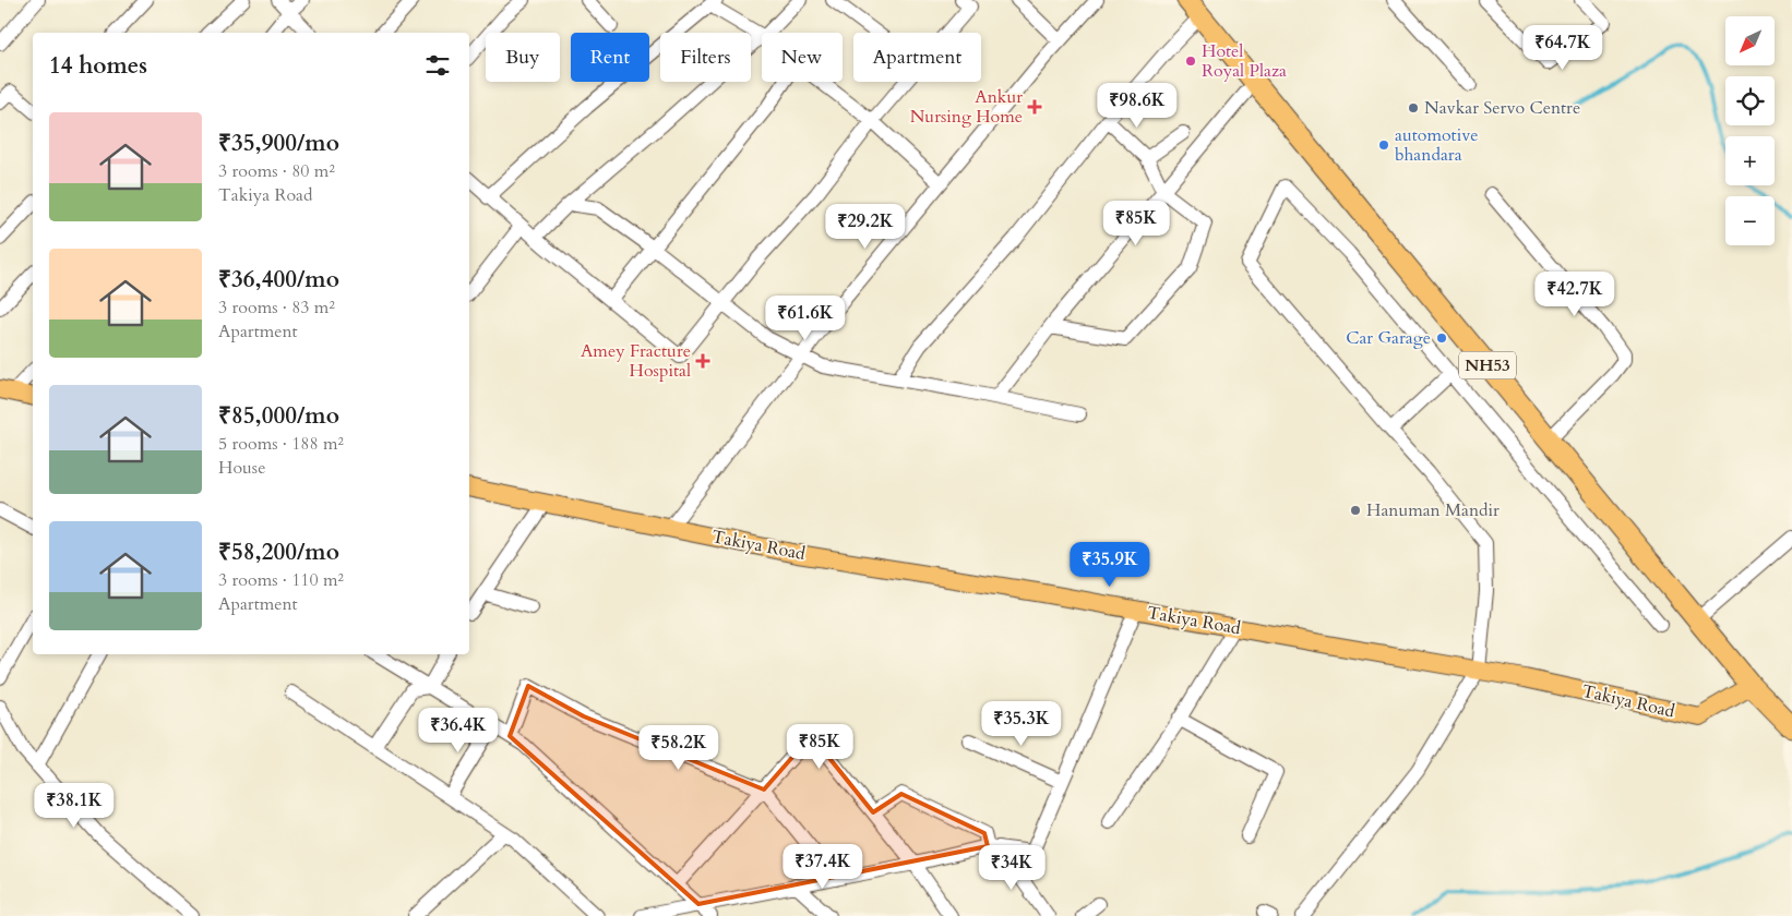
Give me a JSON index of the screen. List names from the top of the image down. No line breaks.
{"streets":{"highway":["NH53"],"main road":["Takiya Road"]},"crossings":[["NH53","Takiya Road"]],"places":{"other":["Hotel Royal Plaza","Navkar Servo Centre","automotive bhandara","Car Garage","Hanuman Mandir"],"health":["Ankur Nursing Home","Amey Fracture Hospital"]},"north":"bottom left","page":{"map_buttons":["+","−"],"price":["₹64.7K","₹98.6K","₹85K","₹29.2K","₹42.7K","₹61.6K","₹35.9K","₹35.3K","₹36.4K","₹85K","₹58.2K","₹38.1K","₹37.4K","₹34K"],"chip":["Buy","Rent","Filters","New","Apartment"],"heading":"14 homes","list":[{"name":"₹35,900/mo","note":"3 rooms · 80 m² · Takiya Road"},{"name":"₹36,400/mo","note":"3 rooms · 83 m² · Apartment"},{"name":"₹85,000/mo","note":"5 rooms · 188 m² · House"},{"name":"₹58,200/mo","note":"3 rooms · 110 m² · Apartment"}]}}
